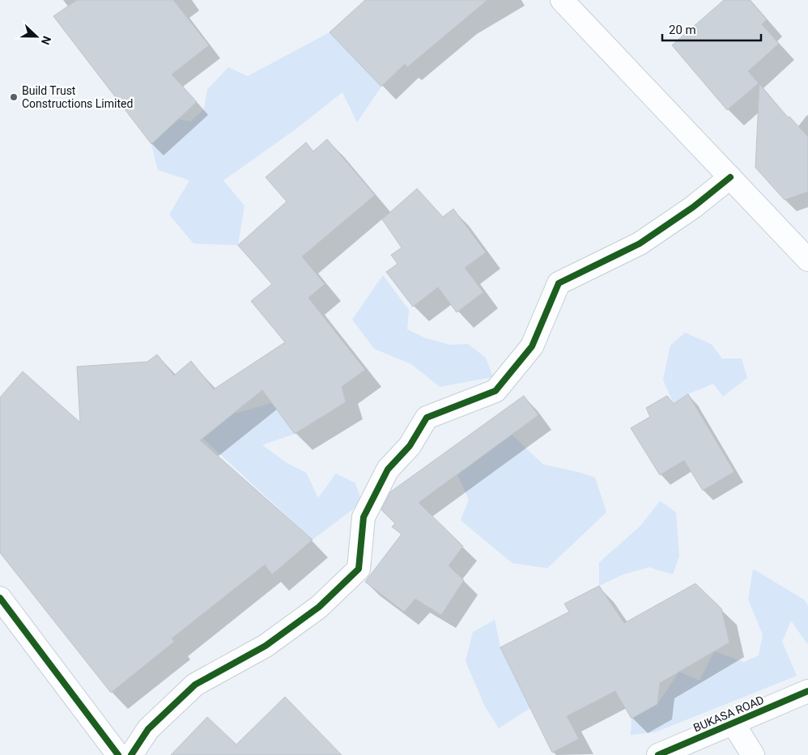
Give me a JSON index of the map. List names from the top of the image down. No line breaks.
{"streets":{"street":["BUKASA ROAD"]},"places":["Build Trust Constructions Limited"],"scale_bar":"20 m","north":"right"}
